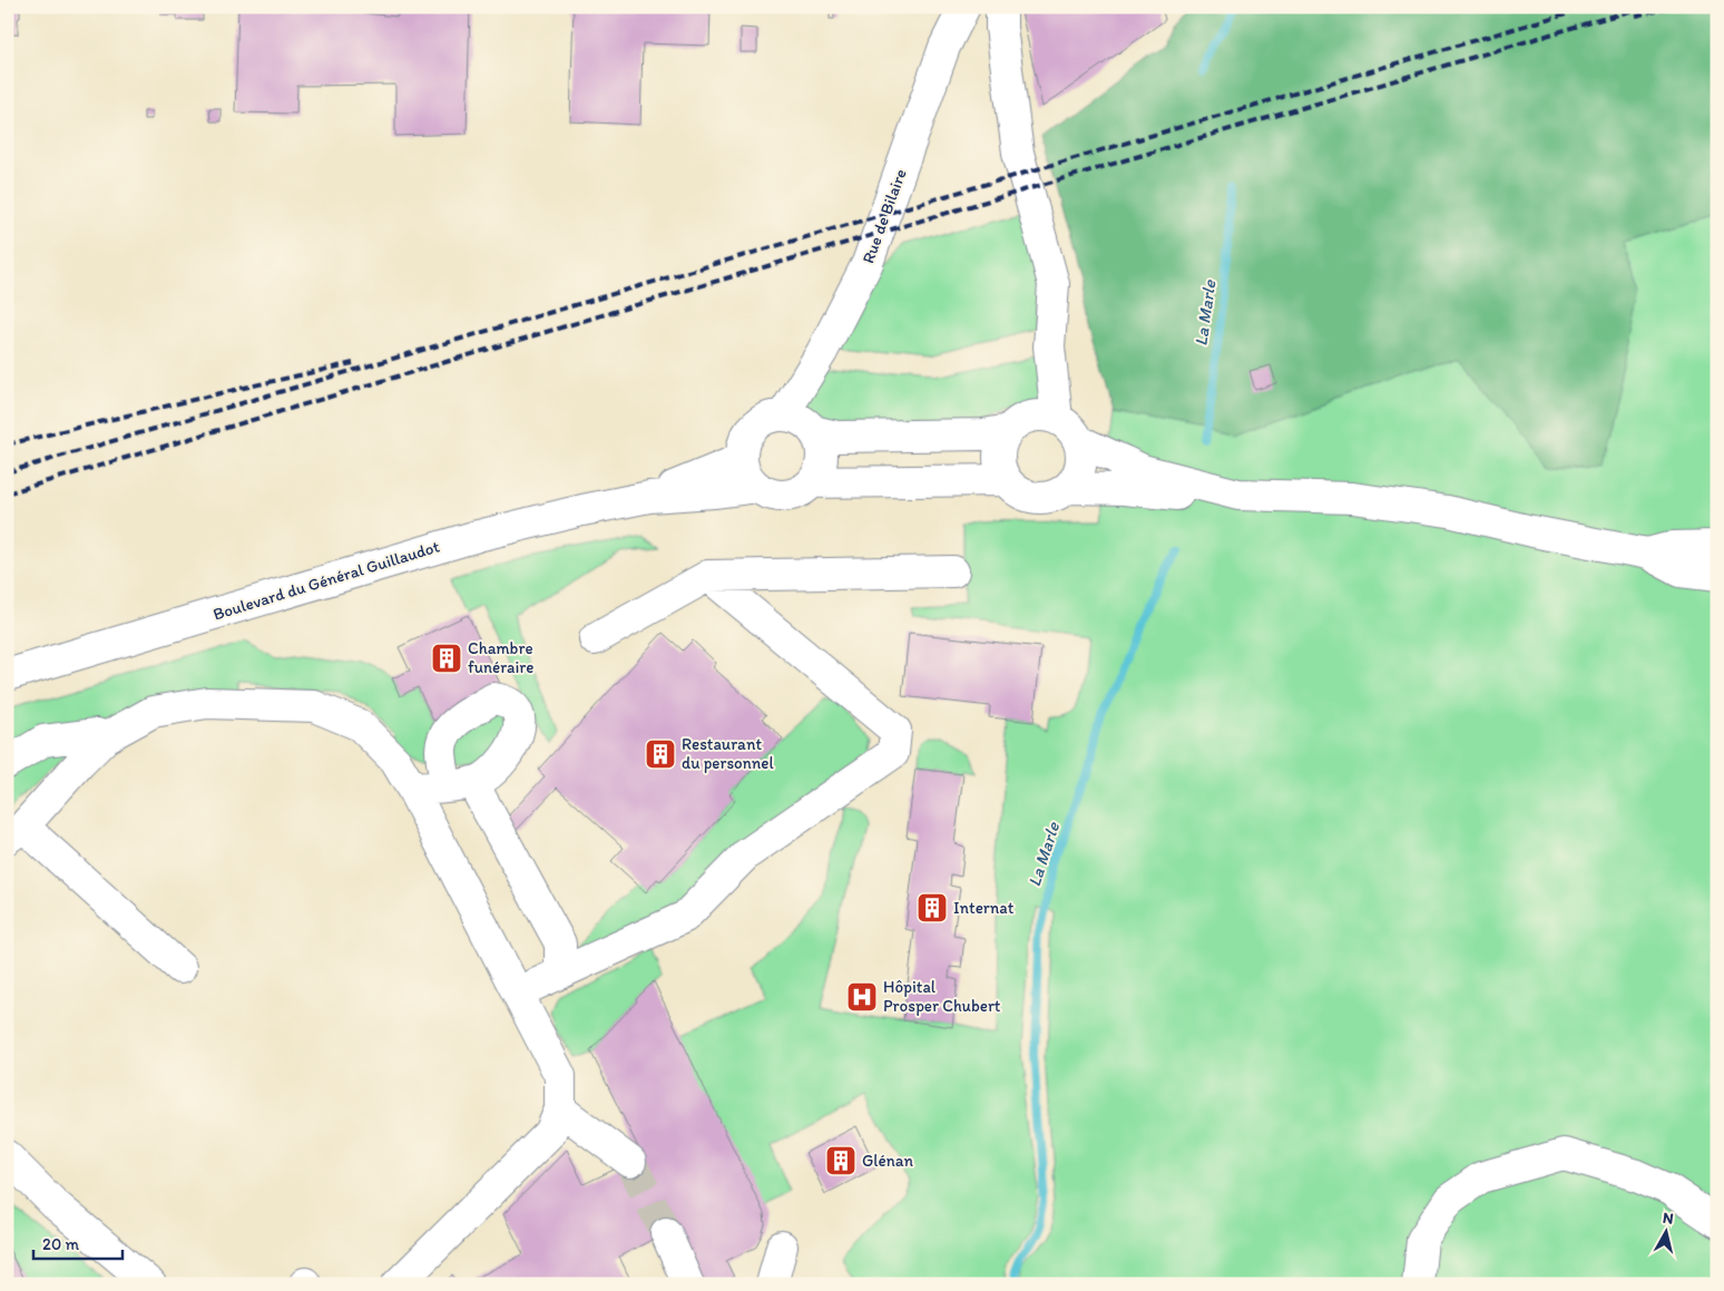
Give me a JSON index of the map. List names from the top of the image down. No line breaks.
{"streets":{"street":["Rue de Bilaire","Boulevard du Général Guillaudot"]},"crossings":[["Rue de Bilaire","Boulevard du Général Guillaudot"]],"water":["La Marle"],"places":{"building":["Chambre funéraire","Restaurant du personnel","Internat","Glénan"],"hospital":["Hôpital Prosper Chubert"]},"scale_bar":"20 m","north":"top"}
